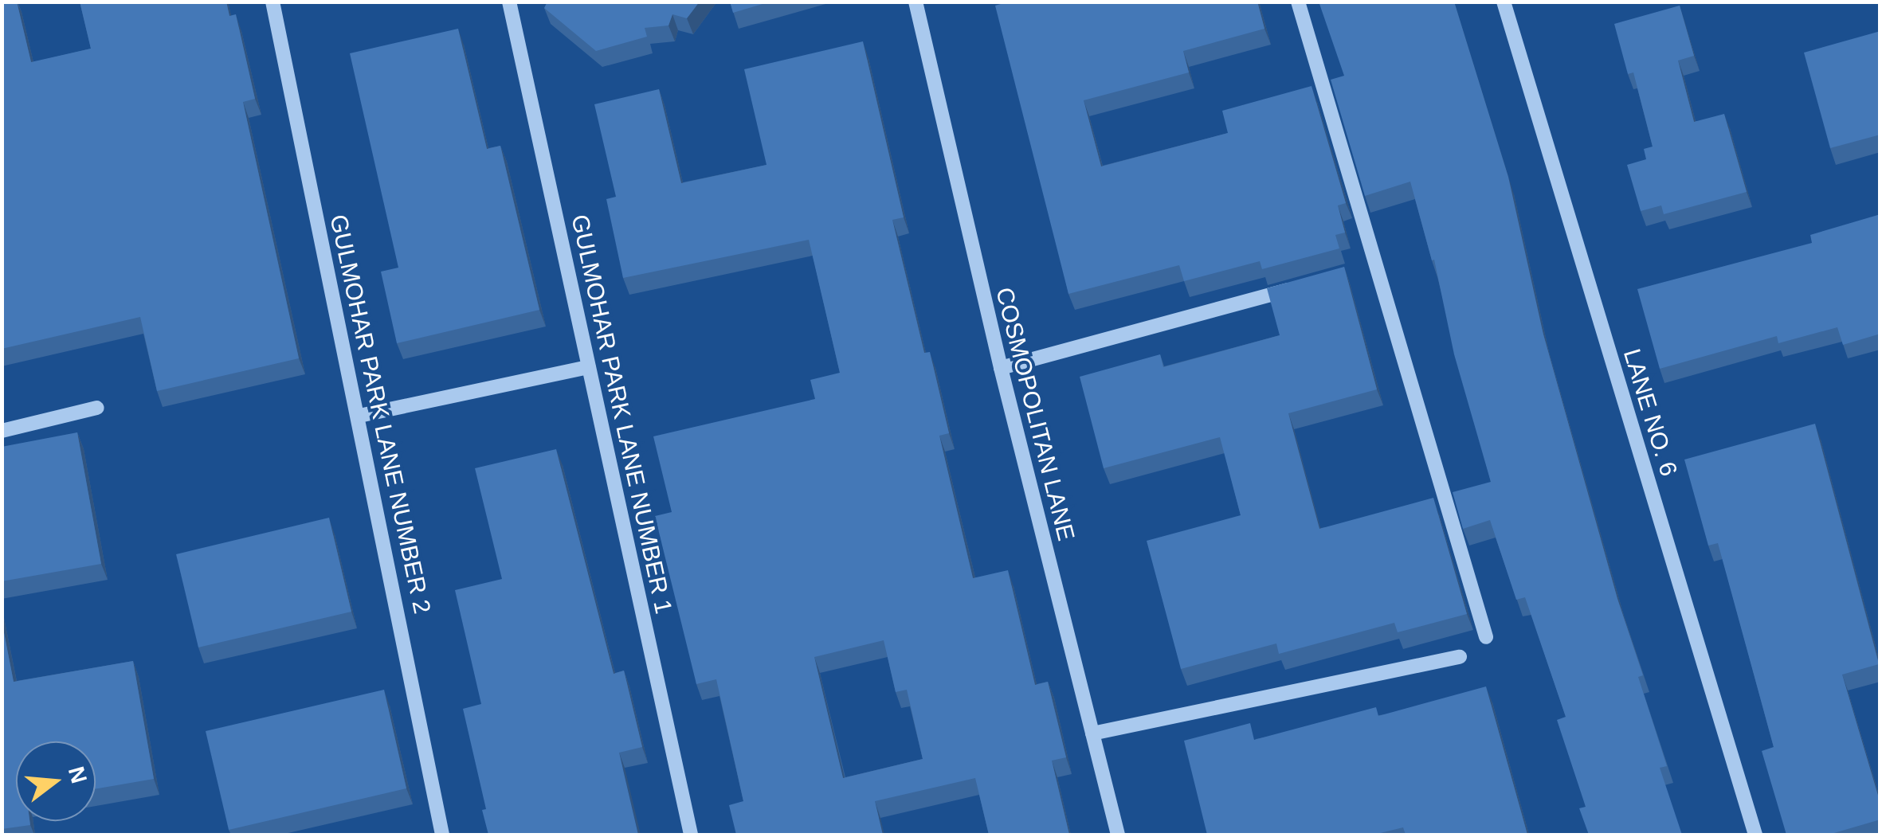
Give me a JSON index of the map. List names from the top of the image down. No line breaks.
{"streets":{"street":["LANE NO. 6","GULMOHAR PARK LANE NUMBER 2","GULMOHAR PARK LANE NUMBER 1","COSMOPOLITAN LANE"]},"north":"right"}
